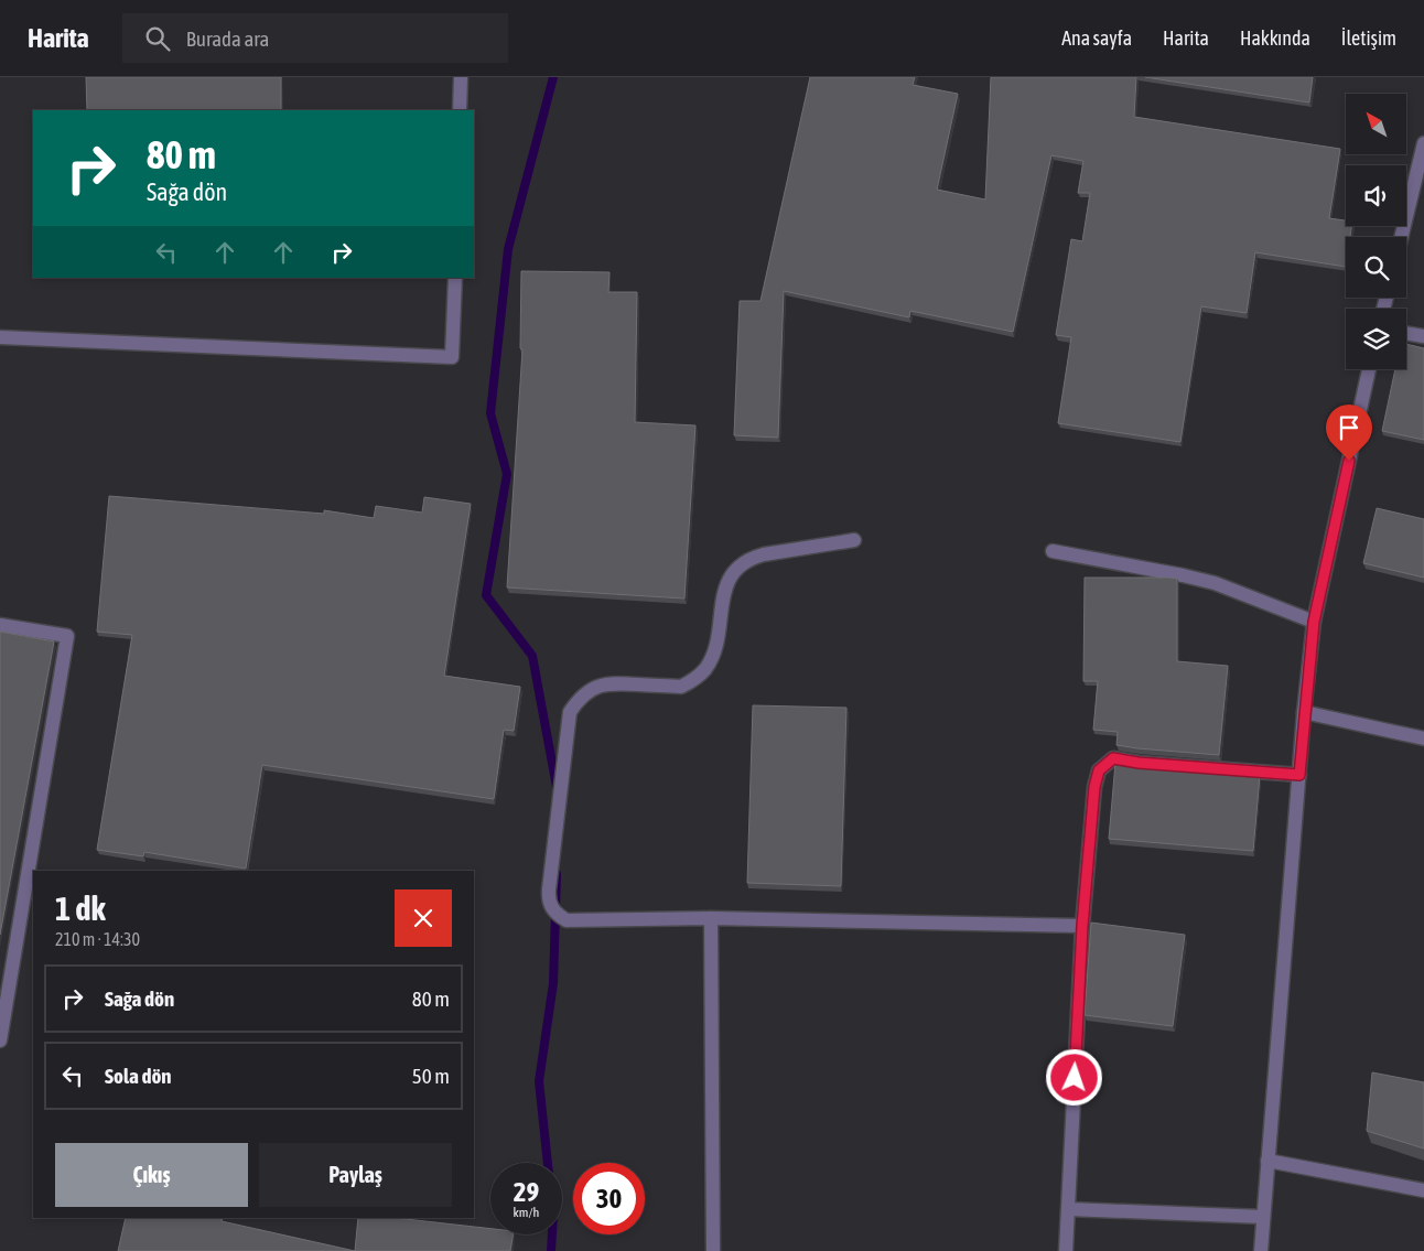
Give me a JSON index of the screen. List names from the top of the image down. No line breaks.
{"north":"top left","page":{"header":"Harita","search":"Burada ara","nav":["Ana sayfa","Harita","Hakkında","İletişim"],"turn":["80 m","Sağa dön"],"heading":["1 dk","210 m · 14:30"],"list":[{"name":"Sağa dön","value":"80 m"},{"name":"Sola dön","value":"50 m"}],"buttons":["Çıkış","Paylaş"],"speed":"29 km/h","limit":"30"}}
